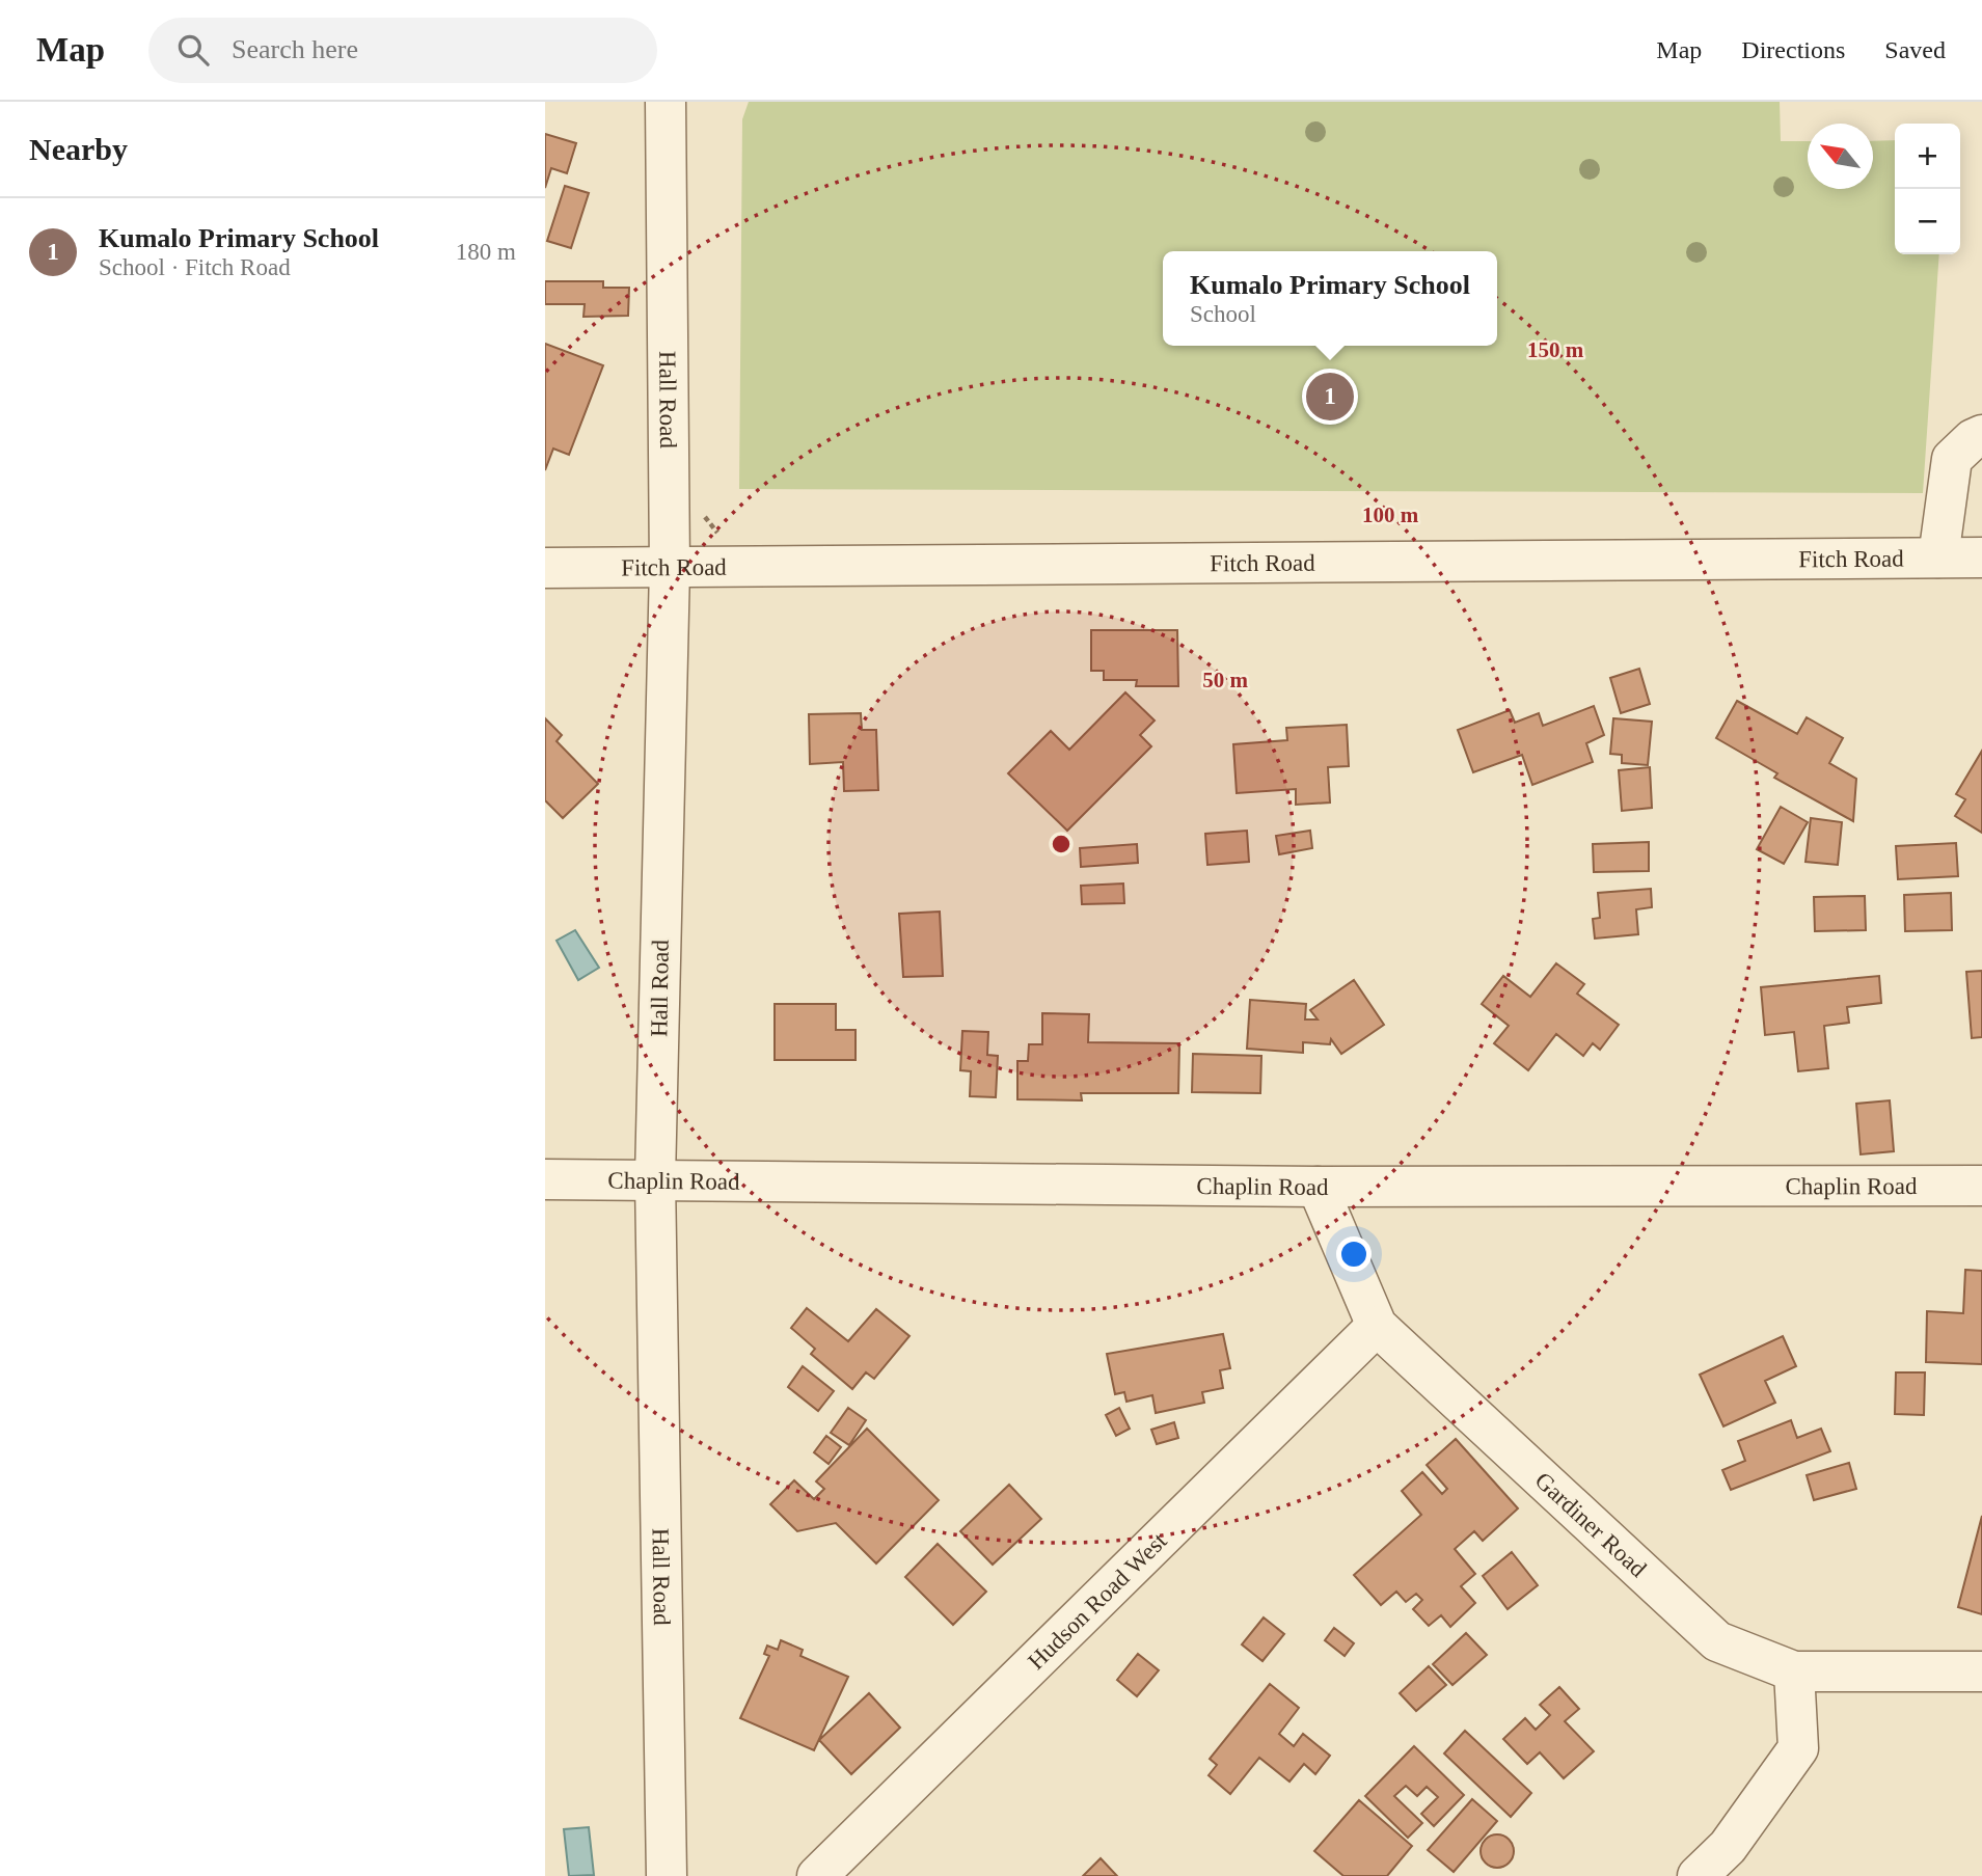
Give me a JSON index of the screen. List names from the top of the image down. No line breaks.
{"streets":{"street":["Hall Road","Fitch Road","Chaplin Road","Gardiner Road","Hudson Road West"]},"crossings":[["Hall Road","Fitch Road"],["Hall Road","Chaplin Road"],["Chaplin Road","Gardiner Road"],["Gardiner Road","Hudson Road West"]],"north":"top left","page":{"header":"Map","search":"Search here","nav":["Map","Directions","Saved"],"heading":"Nearby","map_buttons":["+","−"],"list":[{"mark":"1","name":"Kumalo Primary School","note":"School · Fitch Road","value":"180 m"}],"popup":["Kumalo Primary School","School"],"pins":"1"},"rings":["150 m","100 m","50 m"]}
